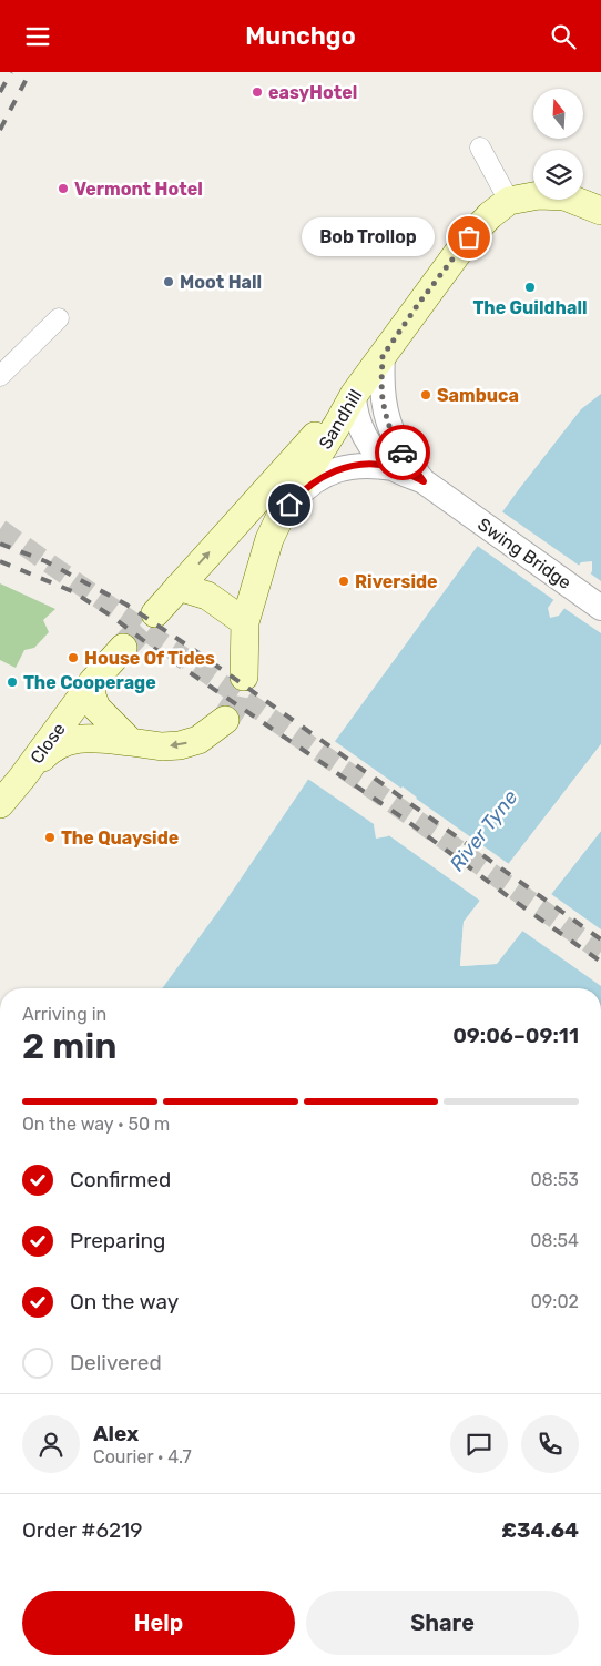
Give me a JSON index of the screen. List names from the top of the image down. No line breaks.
{"streets":{"main road":["Sandhill","Close"],"street":["Swing Bridge"]},"water":["River Tyne"],"places":["easyHotel","Vermont Hotel","Bob Trollop","Moot Hall","The Guildhall","Sambuca","Riverside","House Of Tides","The Cooperage","The Quayside"],"north":"top","page":{"header":"Munchgo","bubble":"Bob Trollop","heading":["2 min","Arriving in","09:06–09:11"],"panel":["Alex","Courier · 4.7","Order #6219","£34.64"],"bar":"On the way · 50 m","list":[["Confirmed","08:53"],["Preparing","08:54"],["On the way","09:02"],"Delivered"],"buttons":["Help","Share"]}}
